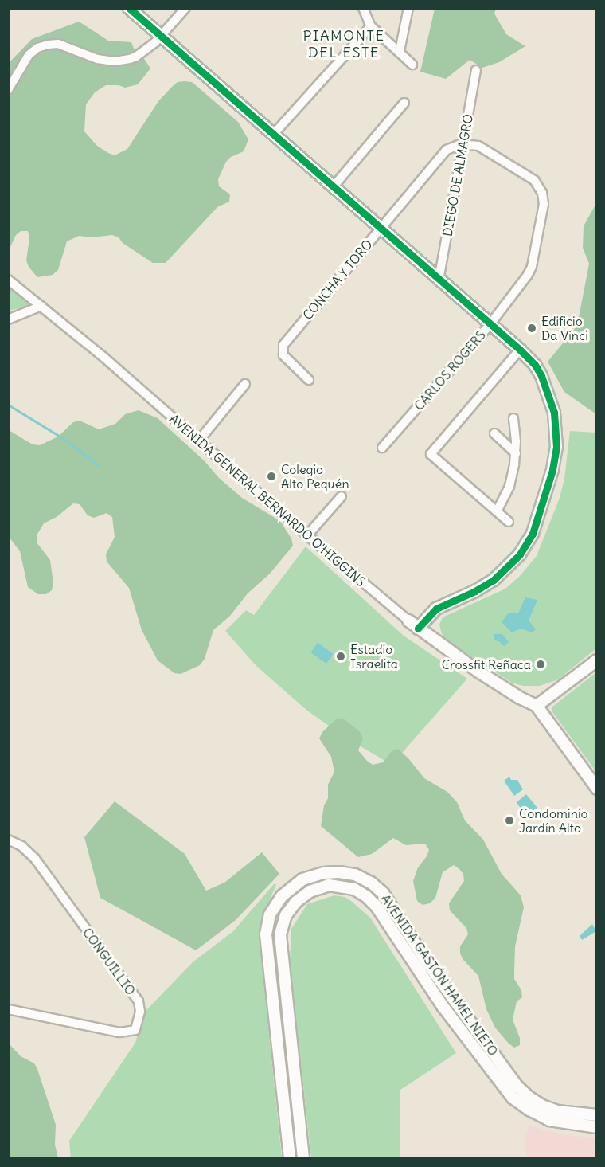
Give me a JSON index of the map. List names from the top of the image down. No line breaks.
{"streets":{"main road":["AVENIDA GENERAL BERNARDO O'HIGGINS","AVENIDA GASTÓN HAMEL NIETO"],"street":["DIEGO DE ALMAGRO","CONCHA Y TORO","CARLOS ROGERS","CONGUILLIO"]},"crossings":[["DIEGO DE ALMAGRO","CONCHA Y TORO"],["DIEGO DE ALMAGRO","CARLOS ROGERS"],["CONCHA Y TORO","CARLOS ROGERS"]],"districts":["PIAMONTE DEL ESTE"],"places":["Edificio Da Vinci","Colegio Alto Pequén","Estadio Israelita","Crossfit Reñaca","Condominio Jardín Alto"]}
